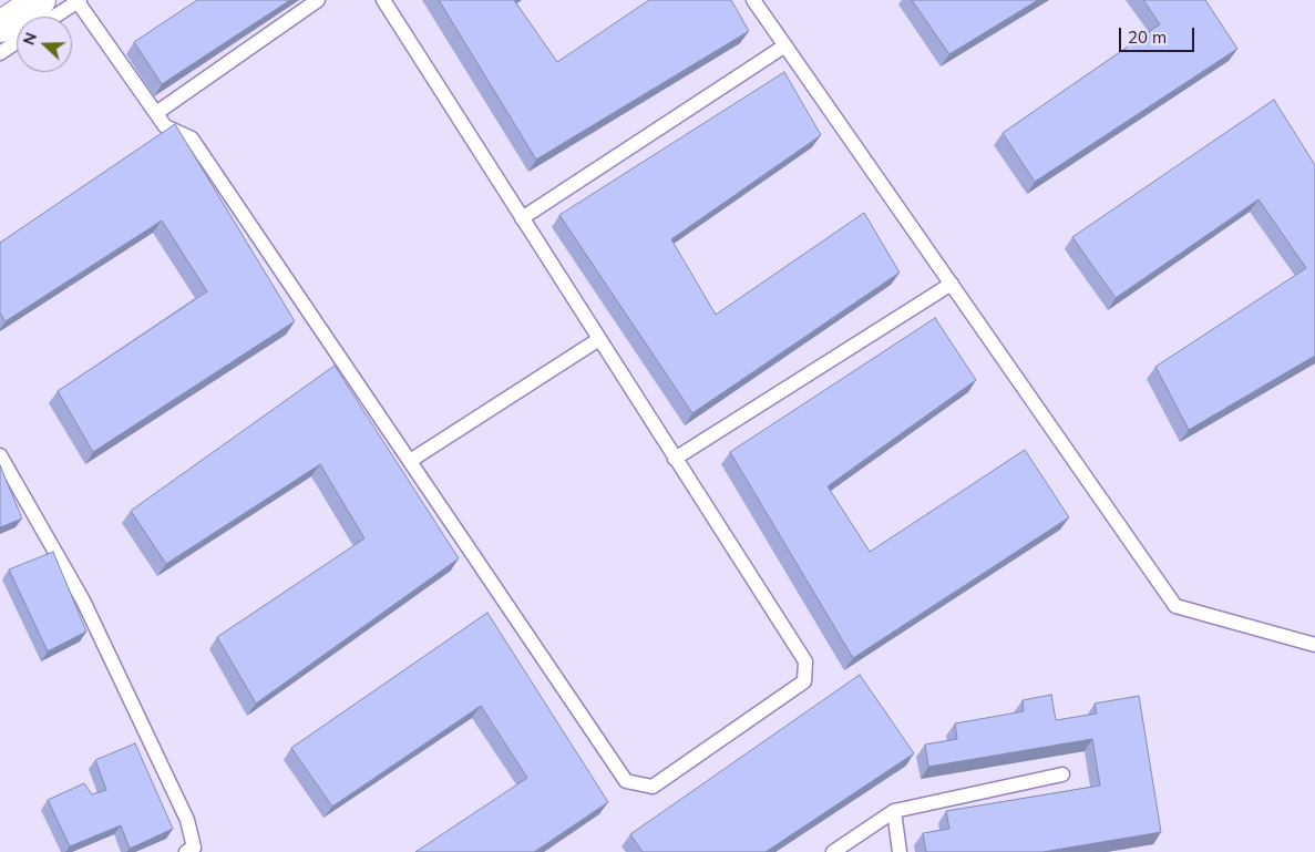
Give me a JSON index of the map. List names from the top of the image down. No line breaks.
{"scale_bar":"20 m","north":"left"}
